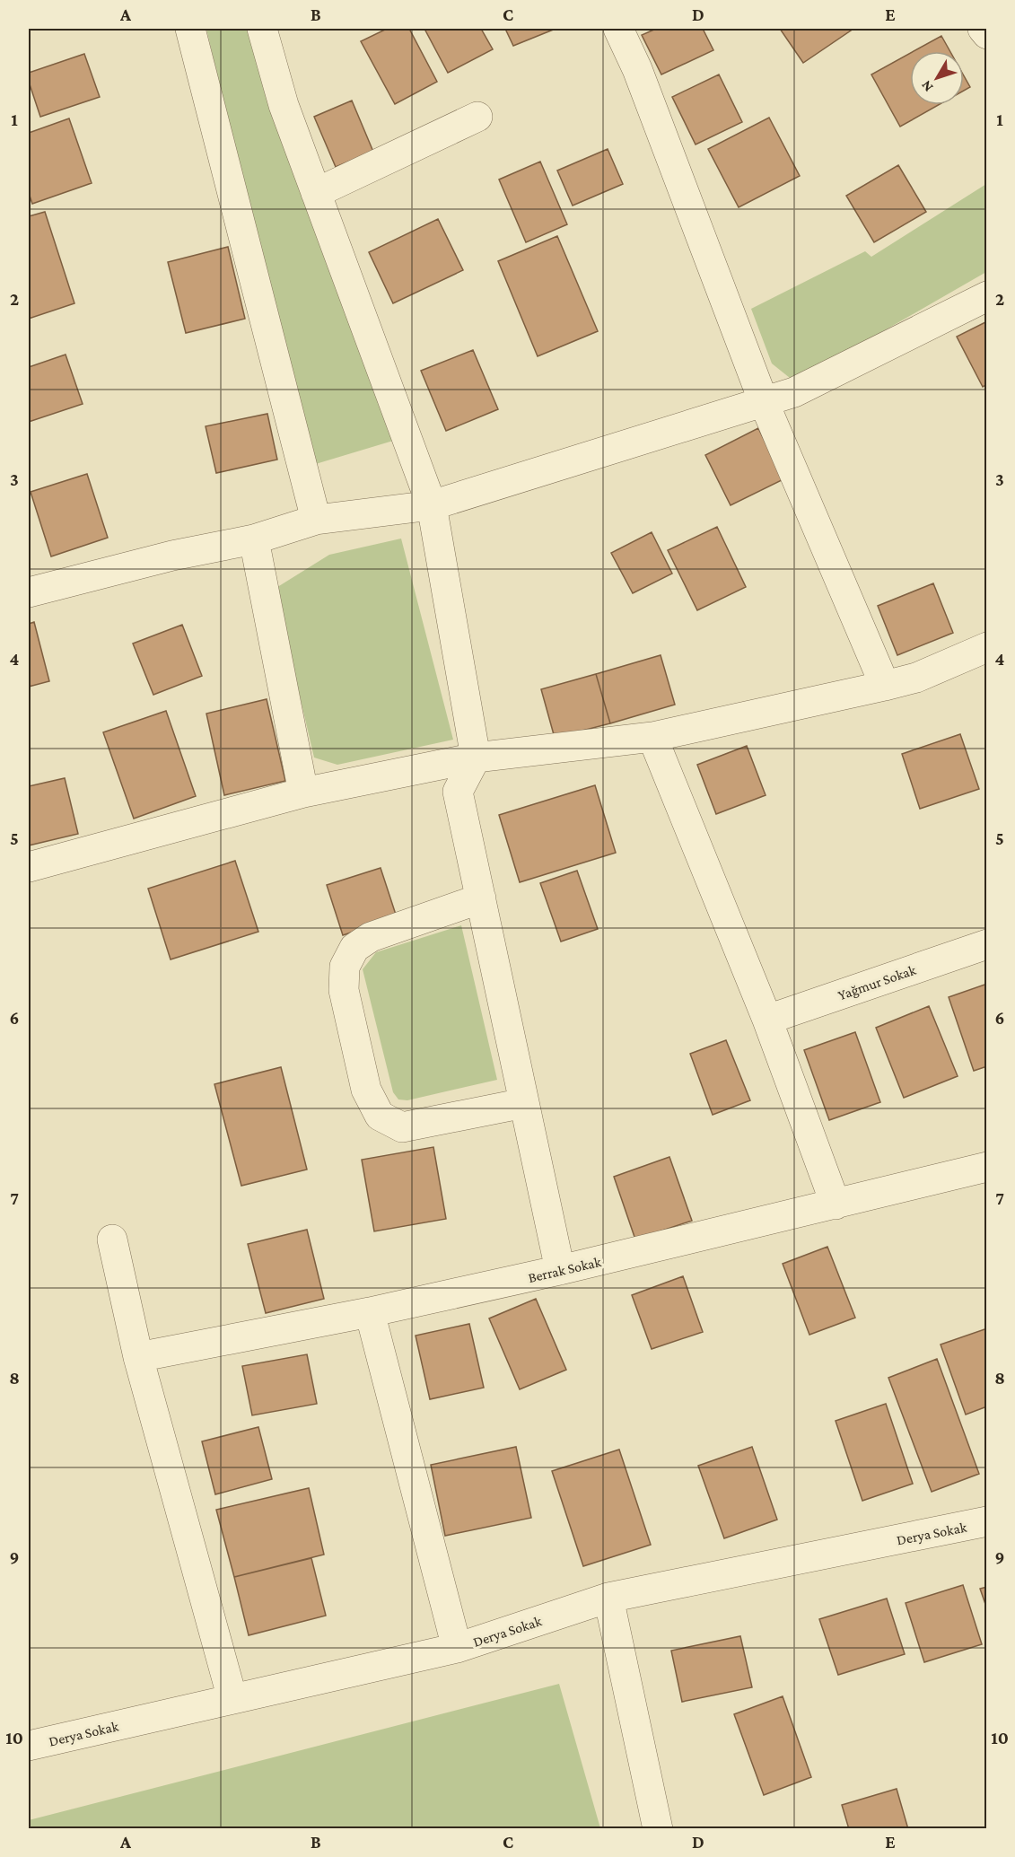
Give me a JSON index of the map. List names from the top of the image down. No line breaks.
{"streets":{"street":["Yağmur Sokak","Berrak Sokak","Derya Sokak"]},"north":"bottom left","grid":{"columns":["A","B","C","D","E"],"rows":["1","2","3","4","5","6","7","8","9","10"]}}
